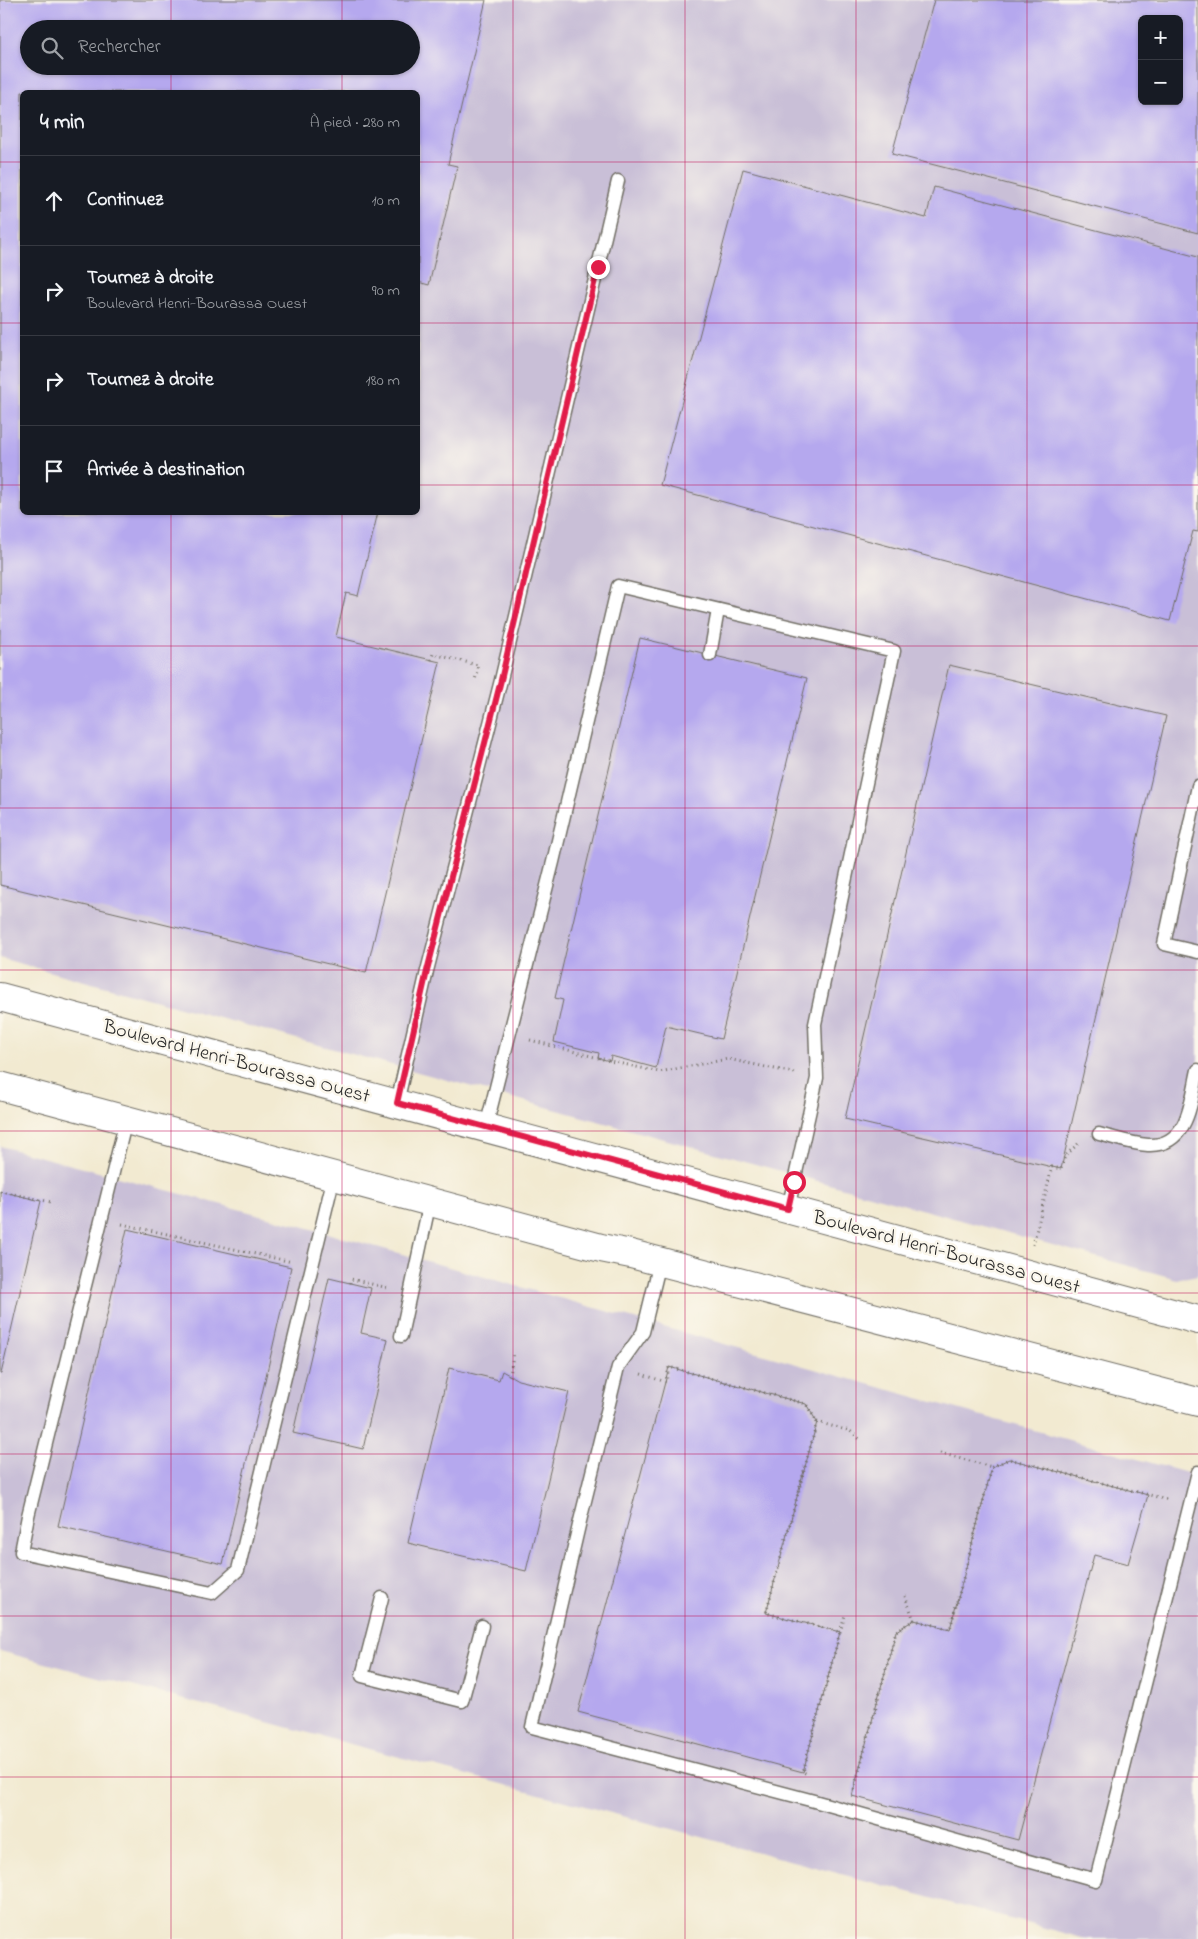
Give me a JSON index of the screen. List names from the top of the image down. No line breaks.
{"streets":{"main road":["Boulevard Henri-Bourassa Ouest"]},"page":{"map_buttons":["+","−"],"search":"Rechercher","heading":["4 min","À pied · 280 m"],"list":[["Continuez","10 m"],["Tournez à droite","Boulevard Henri-Bourassa Ouest","90 m"],["Tournez à droite","180 m"],"Arrivée à destination"]}}
